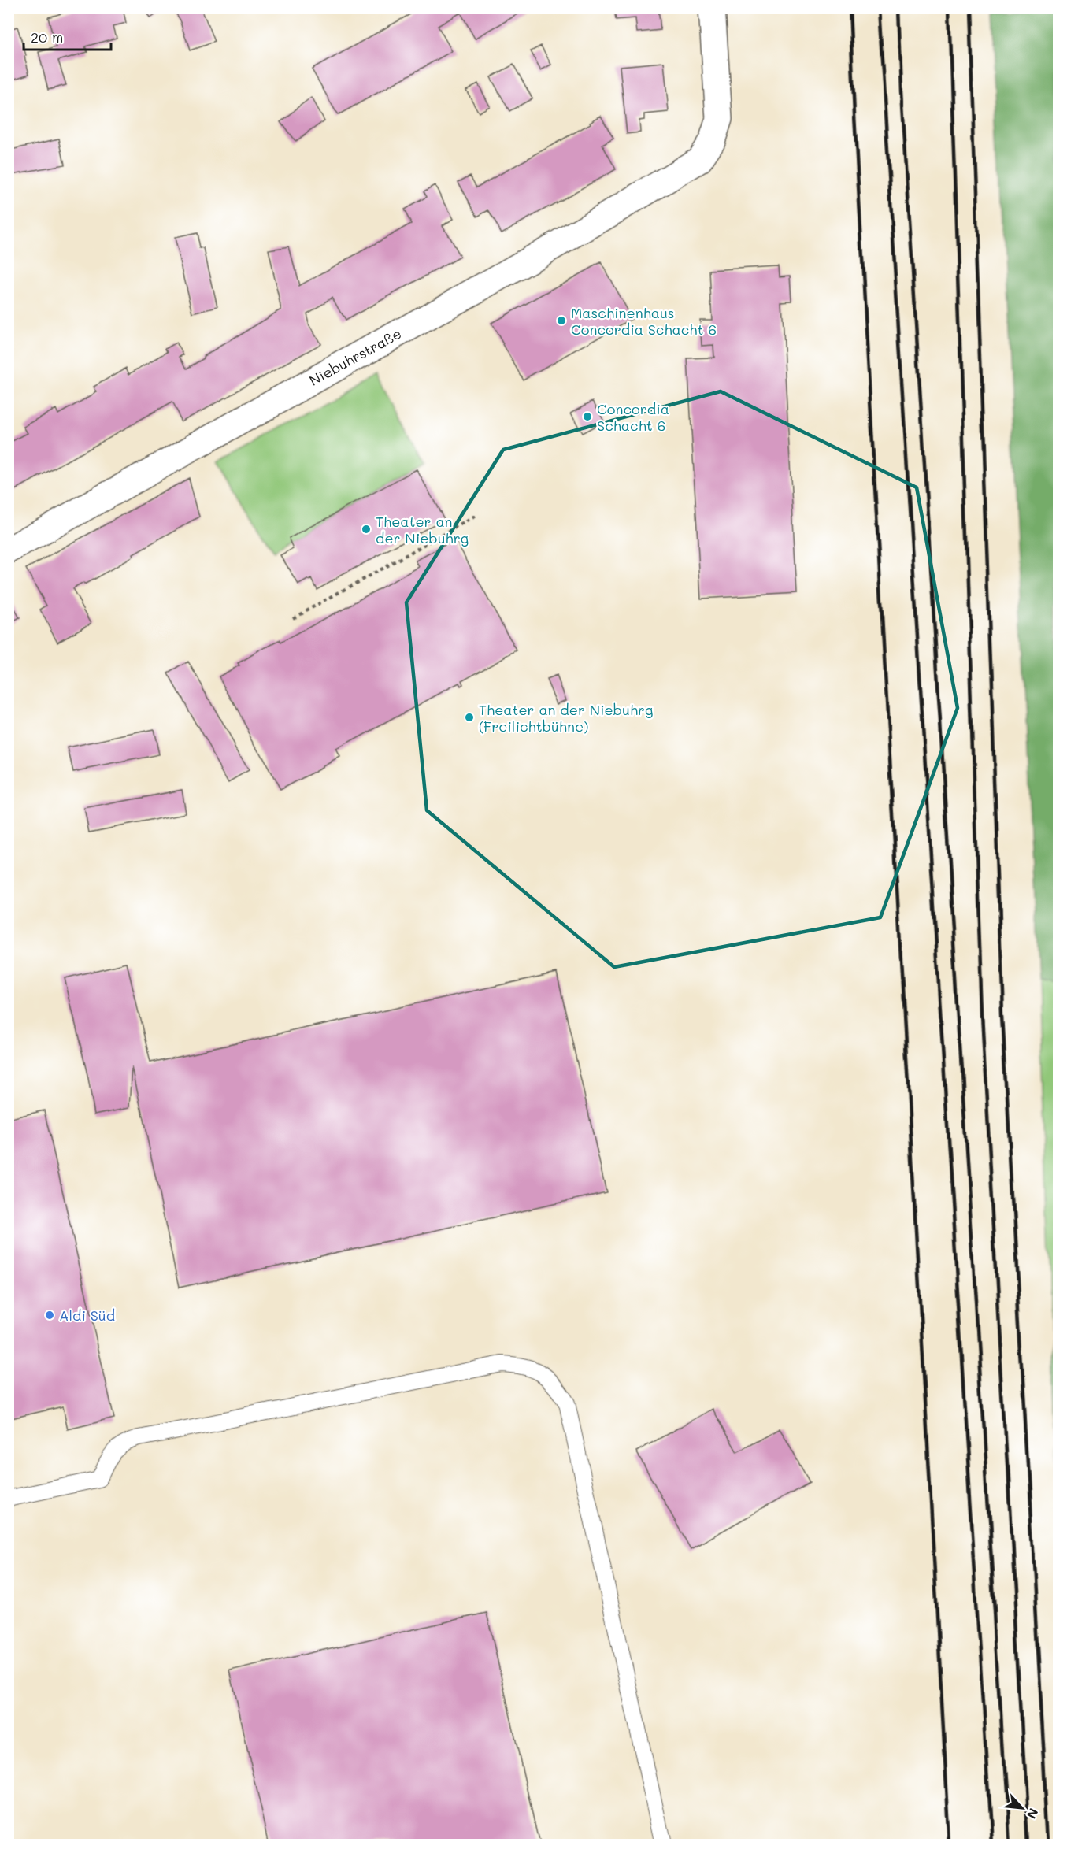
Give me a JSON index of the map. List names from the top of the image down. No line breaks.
{"streets":{"street":["Niebuhrstraße"]},"places":["Maschinenhaus Concordia Schacht 6","Concordia Schacht 6","Theater an der Niebuhrg","Theater an der Niebuhrg (Freilichtbühne)","Aldi Süd"],"scale_bar":"20 m","north":"bottom right"}
